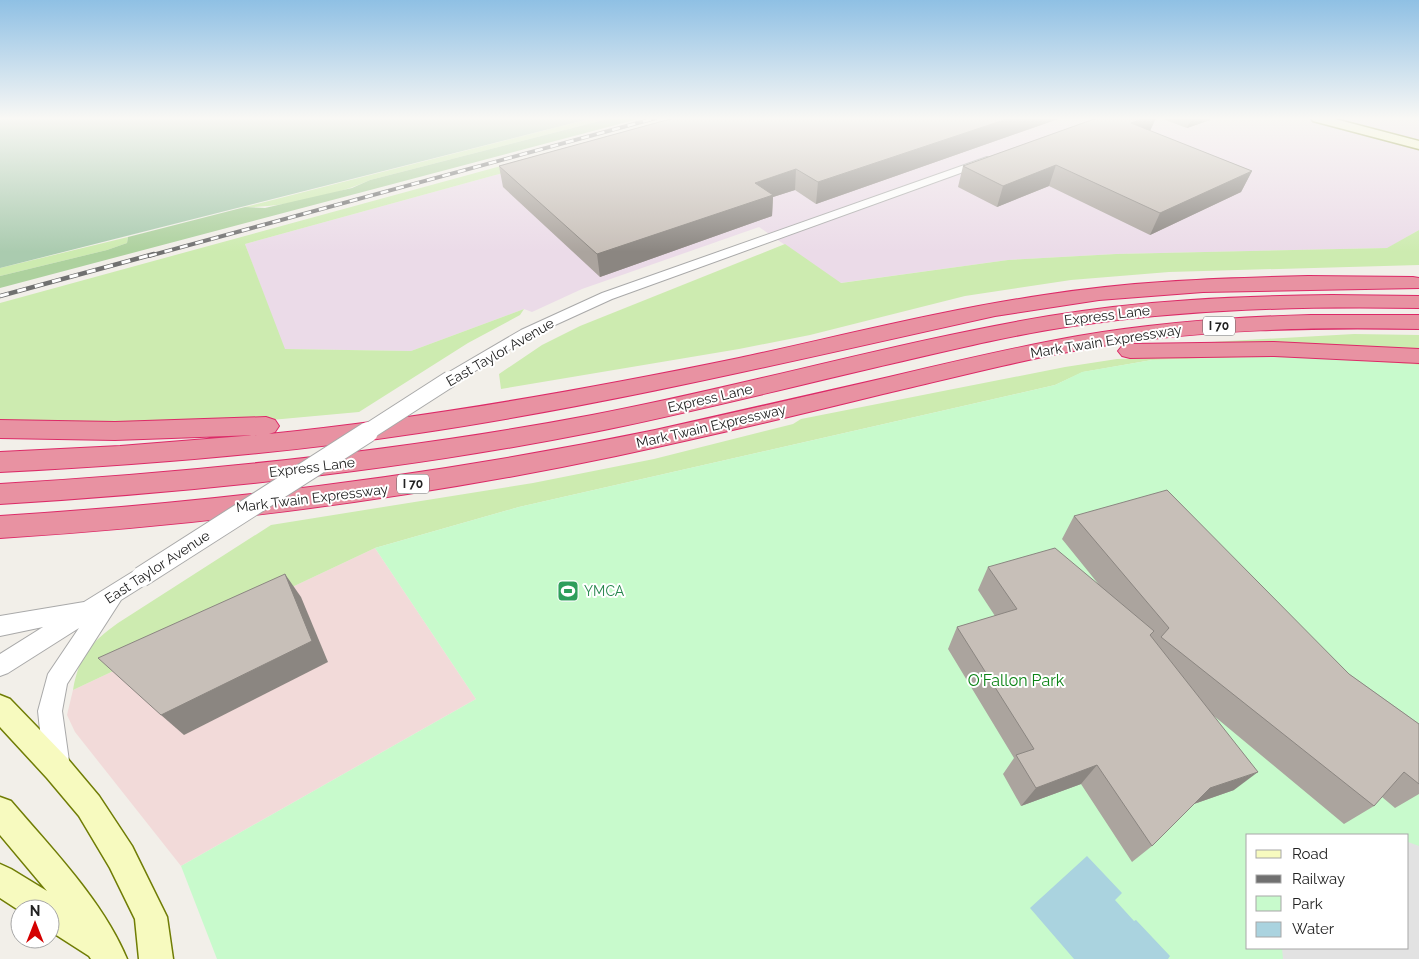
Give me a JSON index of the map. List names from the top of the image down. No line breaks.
{"streets":{"highway":["Express Lane","I 70","Mark Twain Expressway"],"street":["East Taylor Avenue"]},"parks":["O'Fallon Park"],"places":{"sports":["YMCA"]},"legend":["Road","Railway","Park","Water"],"north":"top"}
